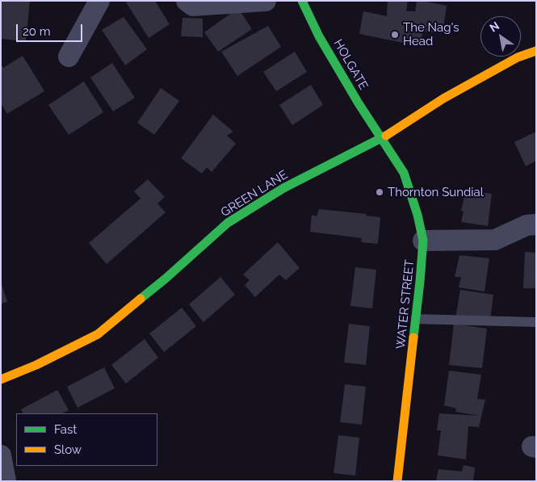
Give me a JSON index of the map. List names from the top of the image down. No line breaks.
{"streets":{"main road":["HOLGATE","GREEN LANE","WATER STREET"]},"crossings":[["HOLGATE","GREEN LANE"],["HOLGATE","WATER STREET"],["GREEN LANE","WATER STREET"]],"places":["The Nag's Head","Thornton Sundial"],"legend":["Fast","Slow"],"scale_bar":"20 m","north":"top left"}
